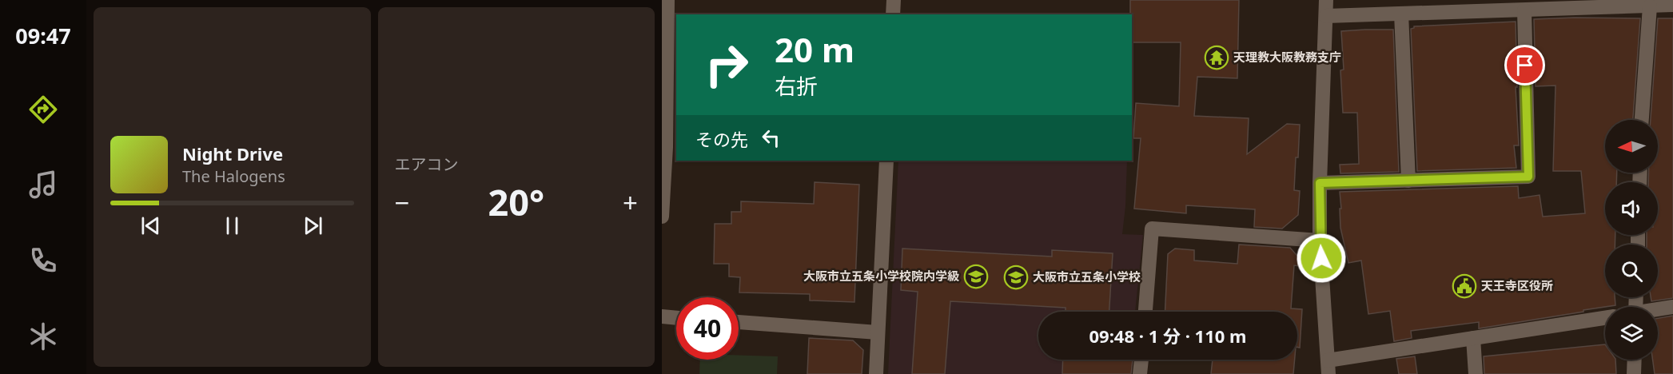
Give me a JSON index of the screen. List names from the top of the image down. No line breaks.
{"places":{"temple":["天理教大阪教務支庁"],"school or university":["大阪市立五条小学校院内学級","大阪市立五条小学校"],"public building":["天王寺区役所"]},"north":"left","page":{"tabs":"09:47","tile":"エアコン","turn":["20 m","右折"],"then":"その先","song":["Night Drive","The Halogens"],"heat":["−","20°","+"],"limit":"40","trip":"09:48 · 1 分 · 110 m"}}
